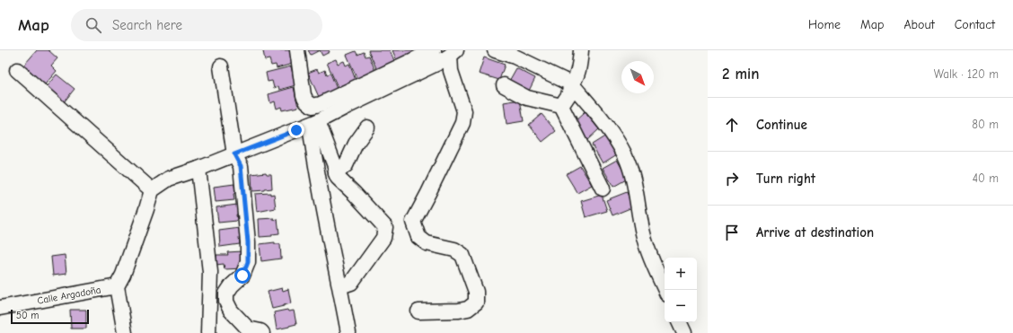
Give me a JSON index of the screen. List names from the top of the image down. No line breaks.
{"streets":{"street":["Calle Argadoña"]},"scale_bar":"50 m","north":"bottom right","page":{"header":"Map","search":"Search here","nav":["Home","Map","About","Contact"],"heading":["2 min","Walk · 120 m"],"list":[["Continue","80 m"],["Turn right","40 m"],"Arrive at destination"],"map_buttons":["+","−"],"scale":"50 m"}}
